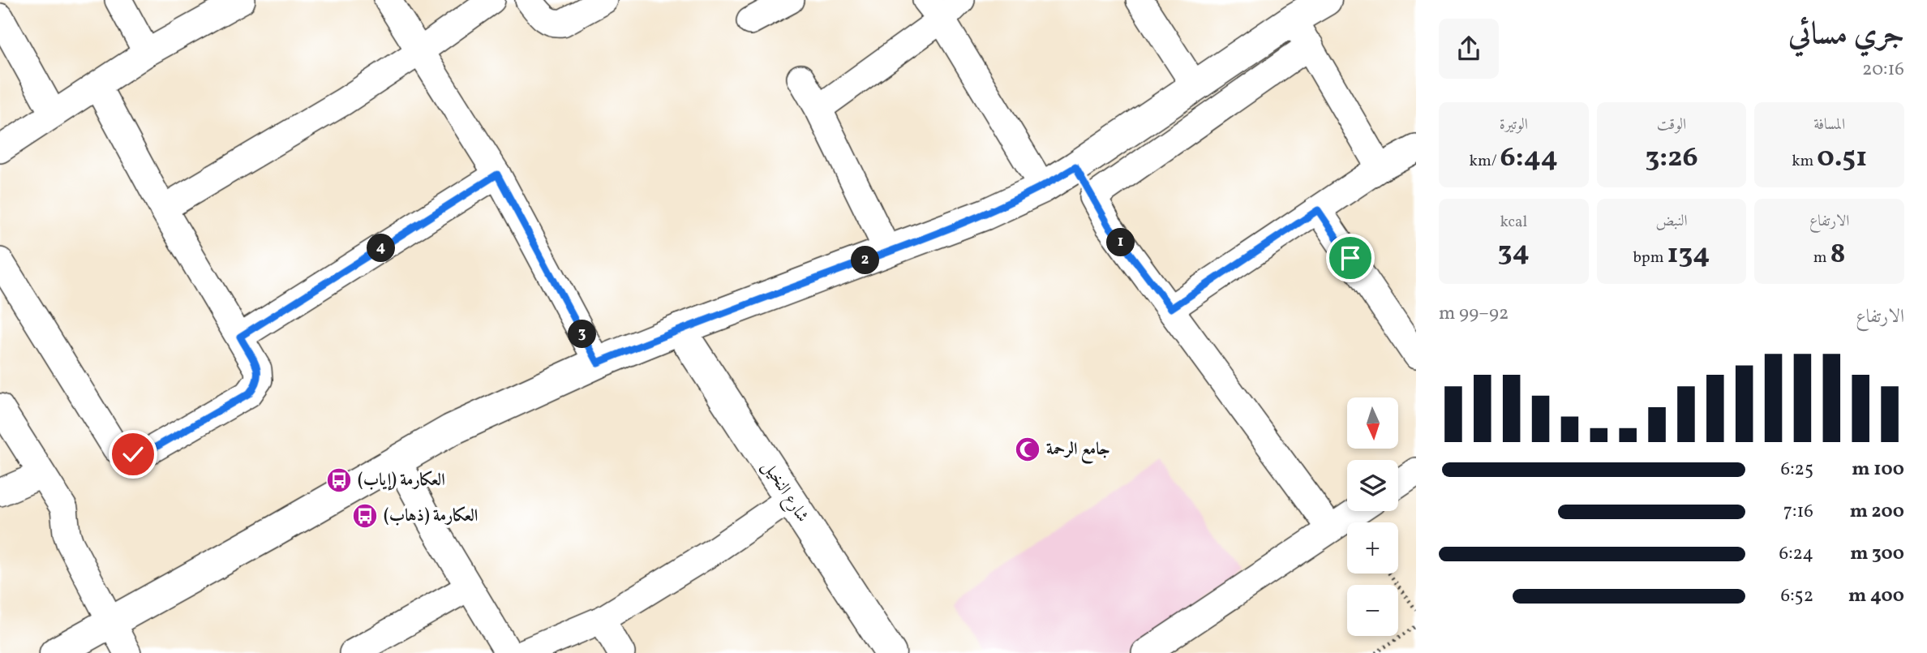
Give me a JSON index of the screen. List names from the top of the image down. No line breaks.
{"streets":{"main road":["شارع النخيل"]},"places":{"mosque":["جامع الرحمة"],"bus stop":["العكارمة (إياب)","العكارمة (ذهاب)"]},"north":"bottom","page":{"heading":["جري مسائي","20:16"],"stats":[["المسافة","0.51 km"],["الوقت","3:26"],["الوتيرة","6:44 /km"],["الارتفاع","8 m"],["النبض","134 bpm"],["kcal","34"]],"pins":["1","4","2","3"],"chart":["الارتفاع","92–99 m"],"map_buttons":["+","−"],"list":[{"name":"100 m","note":"6:25"},{"name":"200 m","note":"7:16"},{"name":"300 m","note":"6:24"},{"name":"400 m","note":"6:52"}]}}
